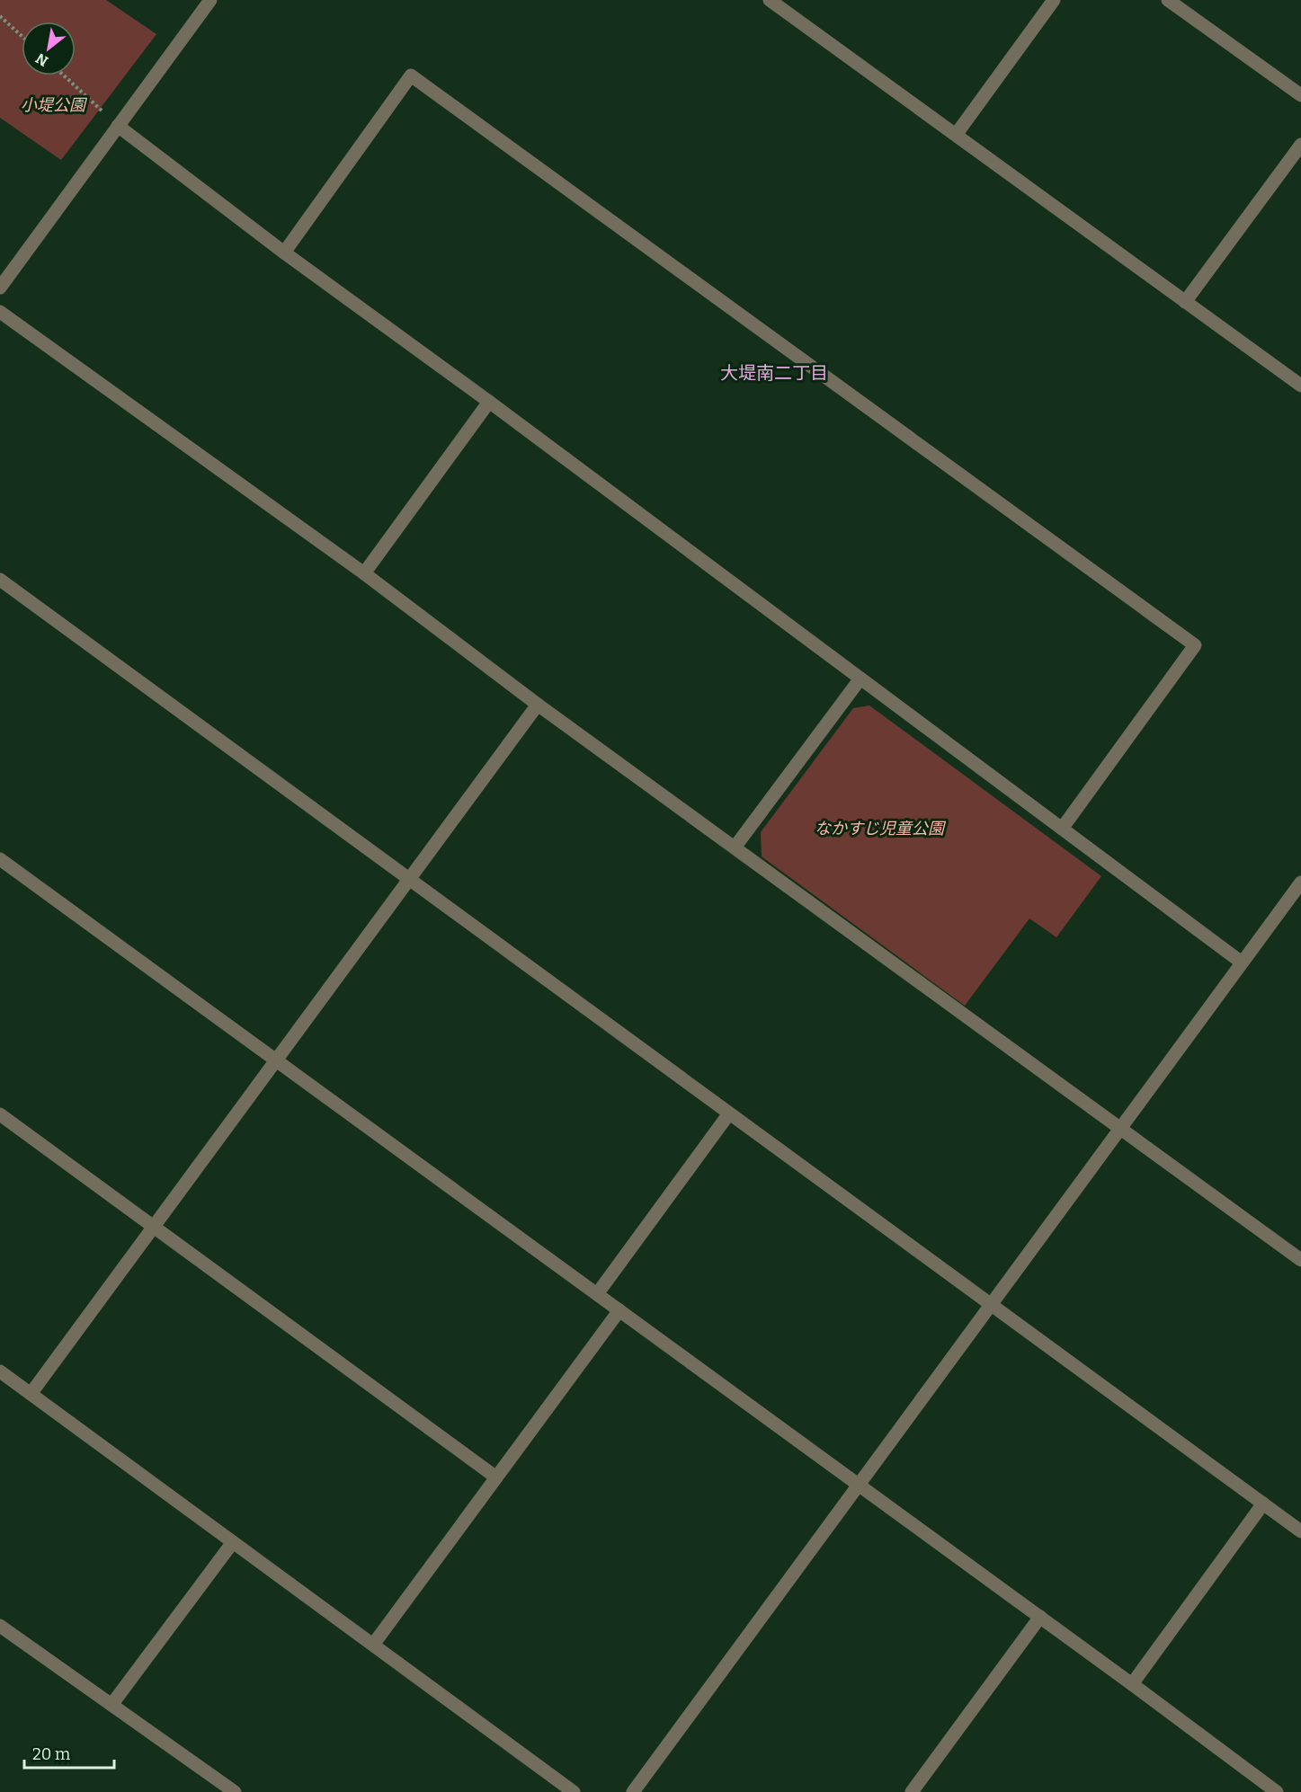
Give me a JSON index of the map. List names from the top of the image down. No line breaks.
{"districts":["大堤南二丁目"],"parks":["小堤公園","なかすじ児童公園"],"scale_bar":"20 m","north":"bottom left"}
